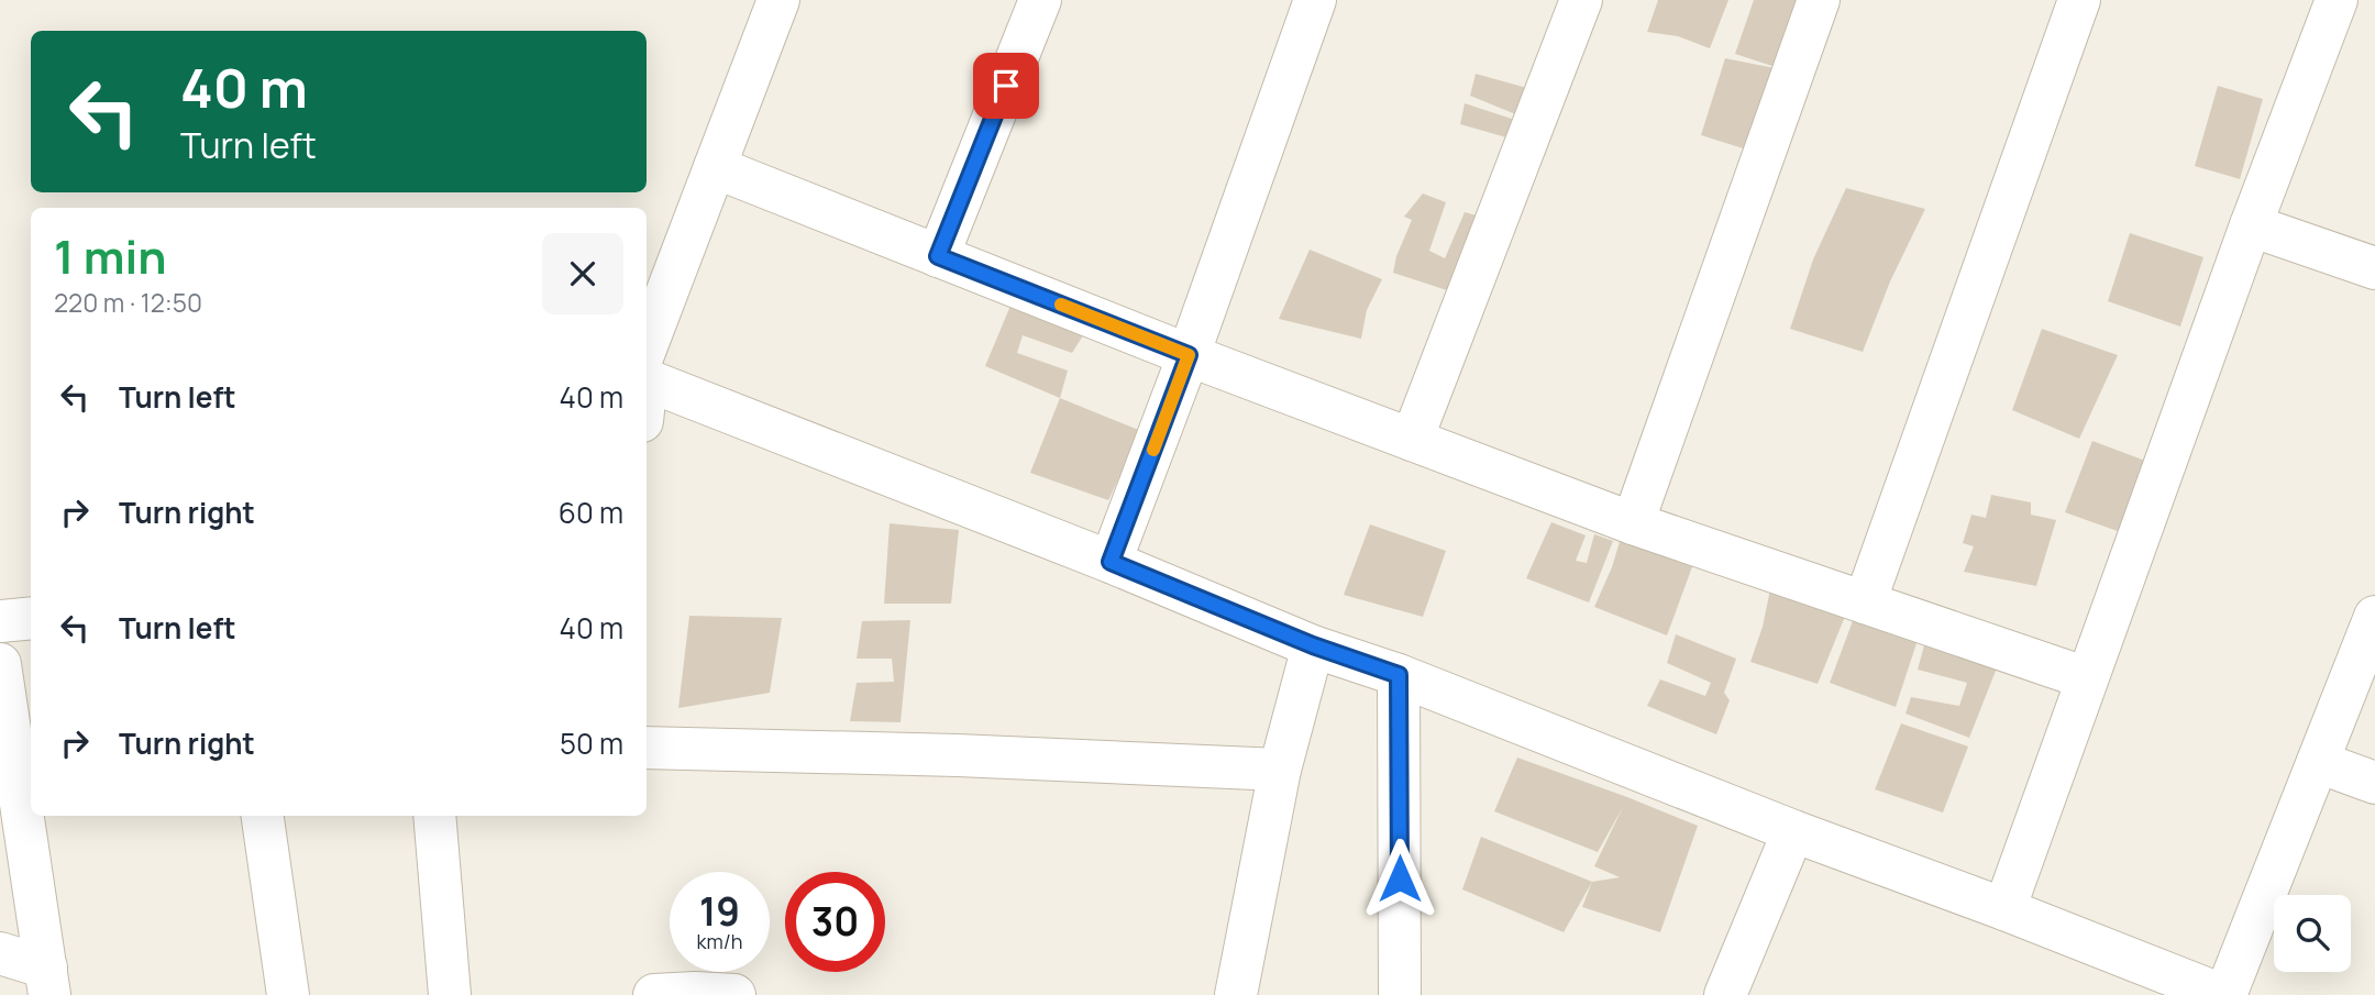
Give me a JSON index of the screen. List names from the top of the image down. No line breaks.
{"page":{"turn":["40 m","Turn left"],"heading":["1 min","220 m · 12:50"],"list":[{"name":"Turn left","value":"40 m"},{"name":"Turn right","value":"60 m"},{"name":"Turn left","value":"40 m"},{"name":"Turn right","value":"50 m"}],"speed":"19 km/h","limit":"30"}}
